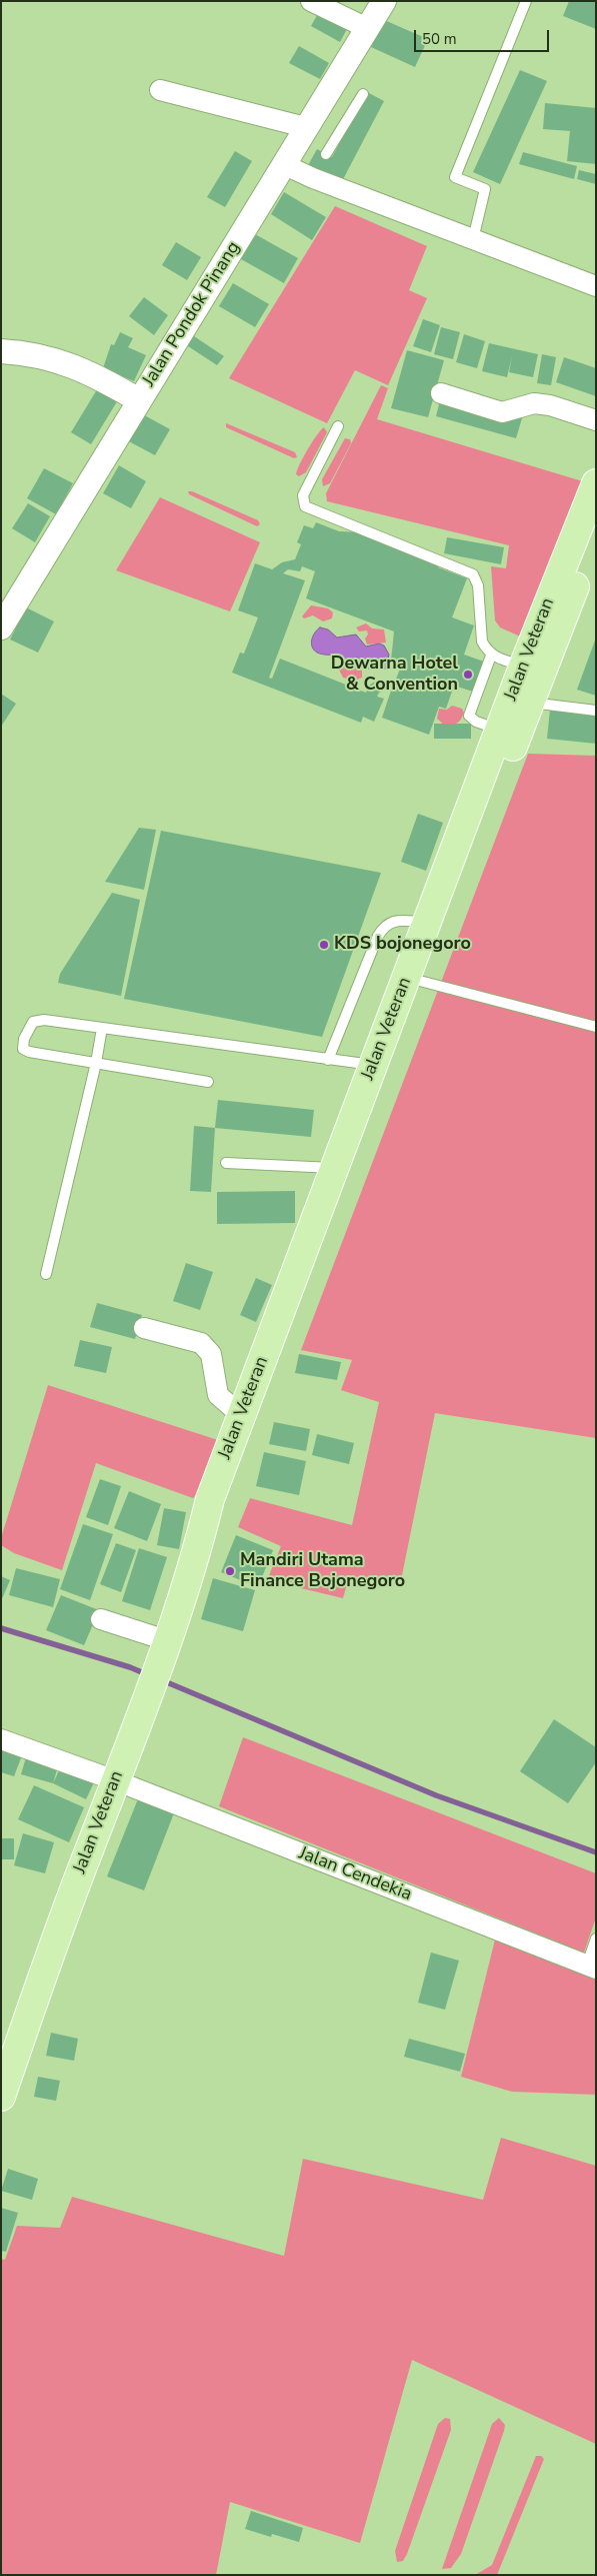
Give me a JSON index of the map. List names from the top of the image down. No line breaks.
{"streets":{"main road":["Jalan Veteran"],"street":["Jalan Pondok Pinang","Jalan Cendekia"]},"crossings":[["Jalan Veteran","Jalan Cendekia"]],"places":["Dewarna Hotel & Convention","KDS bojonegoro","Mandiri Utama Finance Bojonegoro"],"scale_bar":"50 m"}
